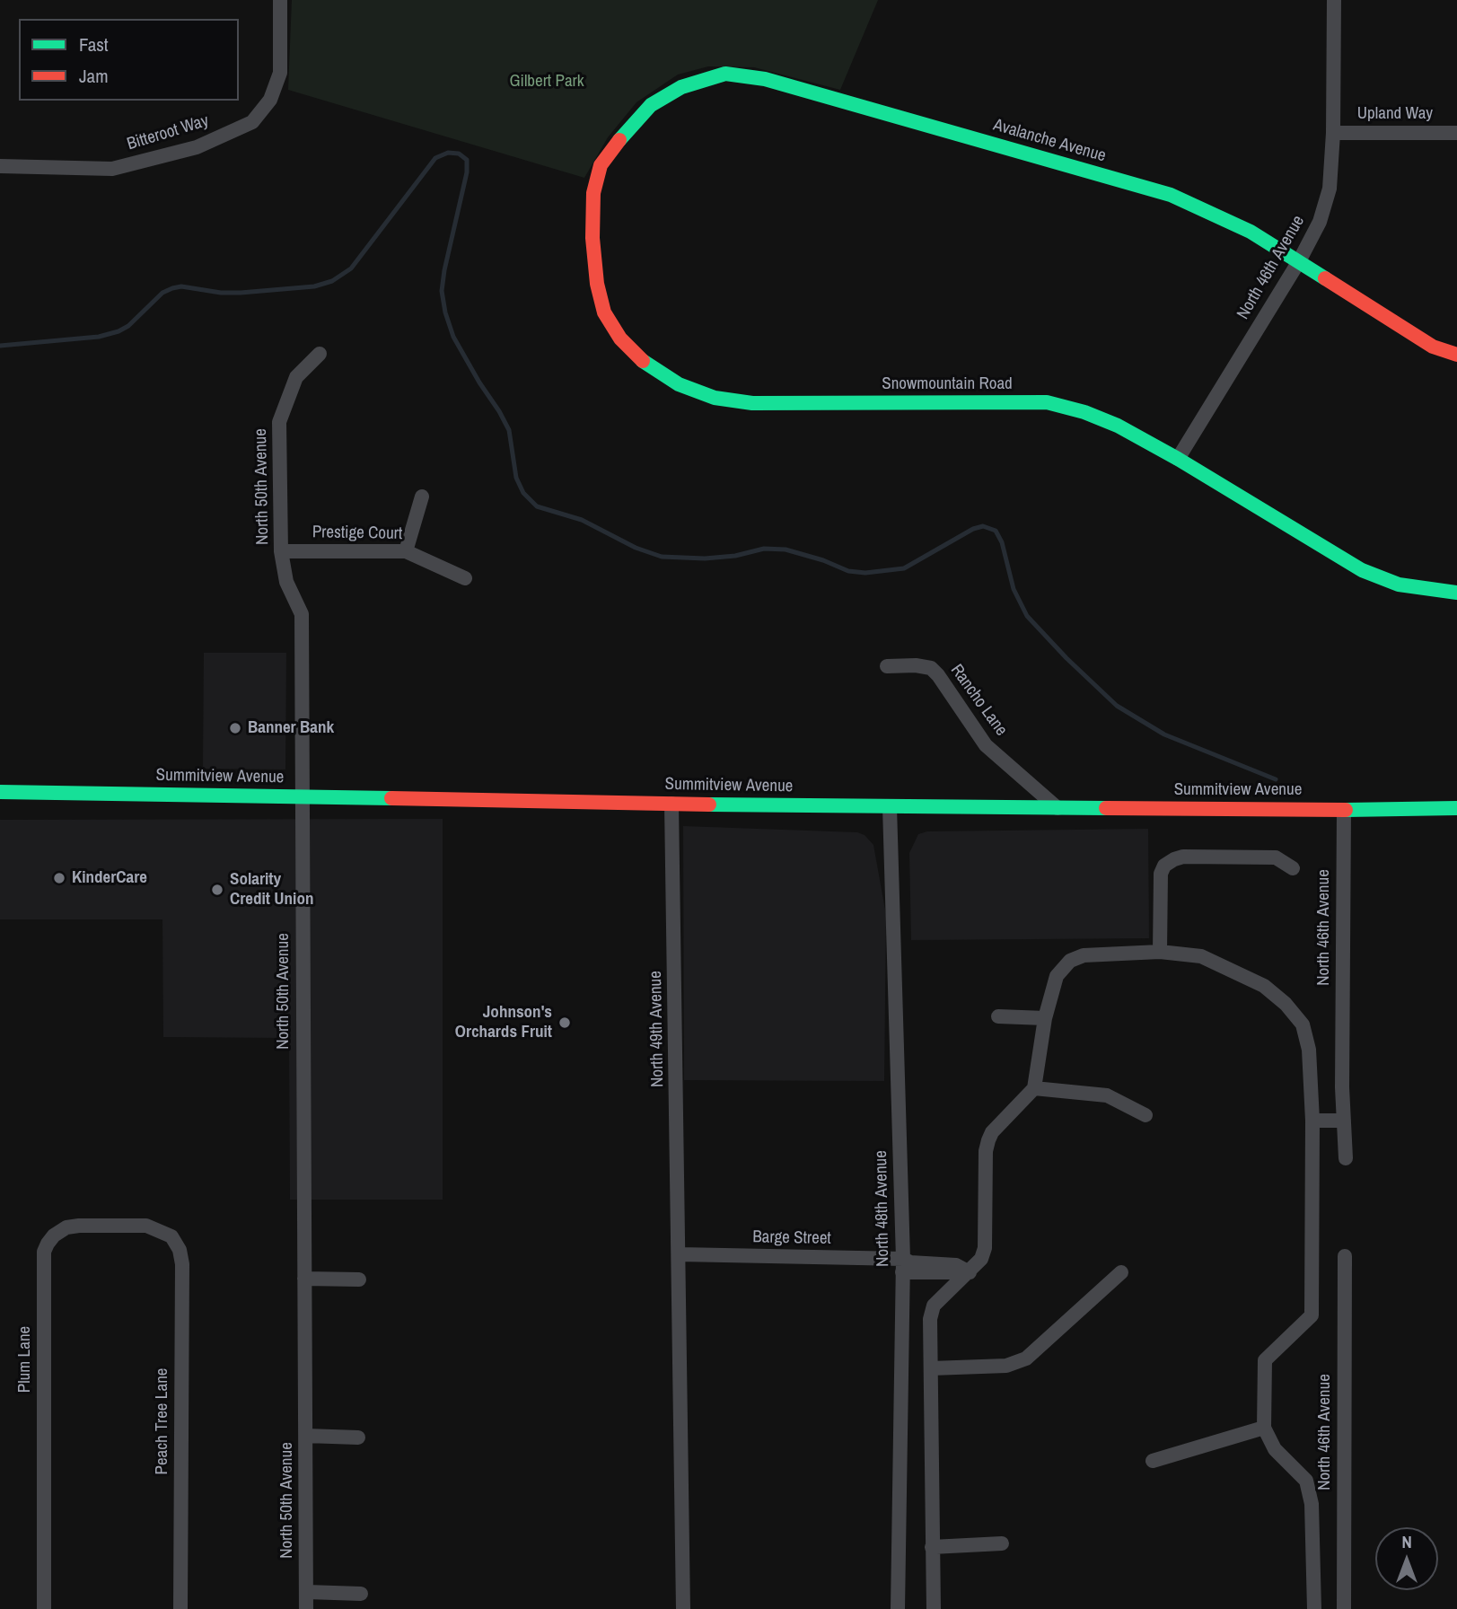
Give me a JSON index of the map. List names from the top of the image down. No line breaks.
{"streets":{"street":["Upland Way","Bitteroot Way","Avalanche Avenue","North 46th Avenue","Snowmountain Road","North 50th Avenue","Prestige Court","Rancho Lane","Summitview Avenue","North 49th Avenue","North 48th Avenue","Barge Street","Plum Lane","Peach Tree Lane"]},"crossings":[["Upland Way","North 46th Avenue"],["Avalanche Avenue","North 46th Avenue"],["Avalanche Avenue","Snowmountain Road"],["North 46th Avenue","Snowmountain Road"],["North 46th Avenue","Summitview Avenue"],["North 50th Avenue","Prestige Court"],["North 50th Avenue","Summitview Avenue"],["Rancho Lane","Summitview Avenue"],["Summitview Avenue","North 49th Avenue"],["Summitview Avenue","North 48th Avenue"],["North 49th Avenue","Barge Street"],["North 48th Avenue","Barge Street"],["Plum Lane","Peach Tree Lane"]],"parks":["Gilbert Park"],"places":["Banner Bank","KinderCare","Solarity Credit Union","Johnson's Orchards Fruit"],"legend":["Fast","Jam"],"north":"top"}
